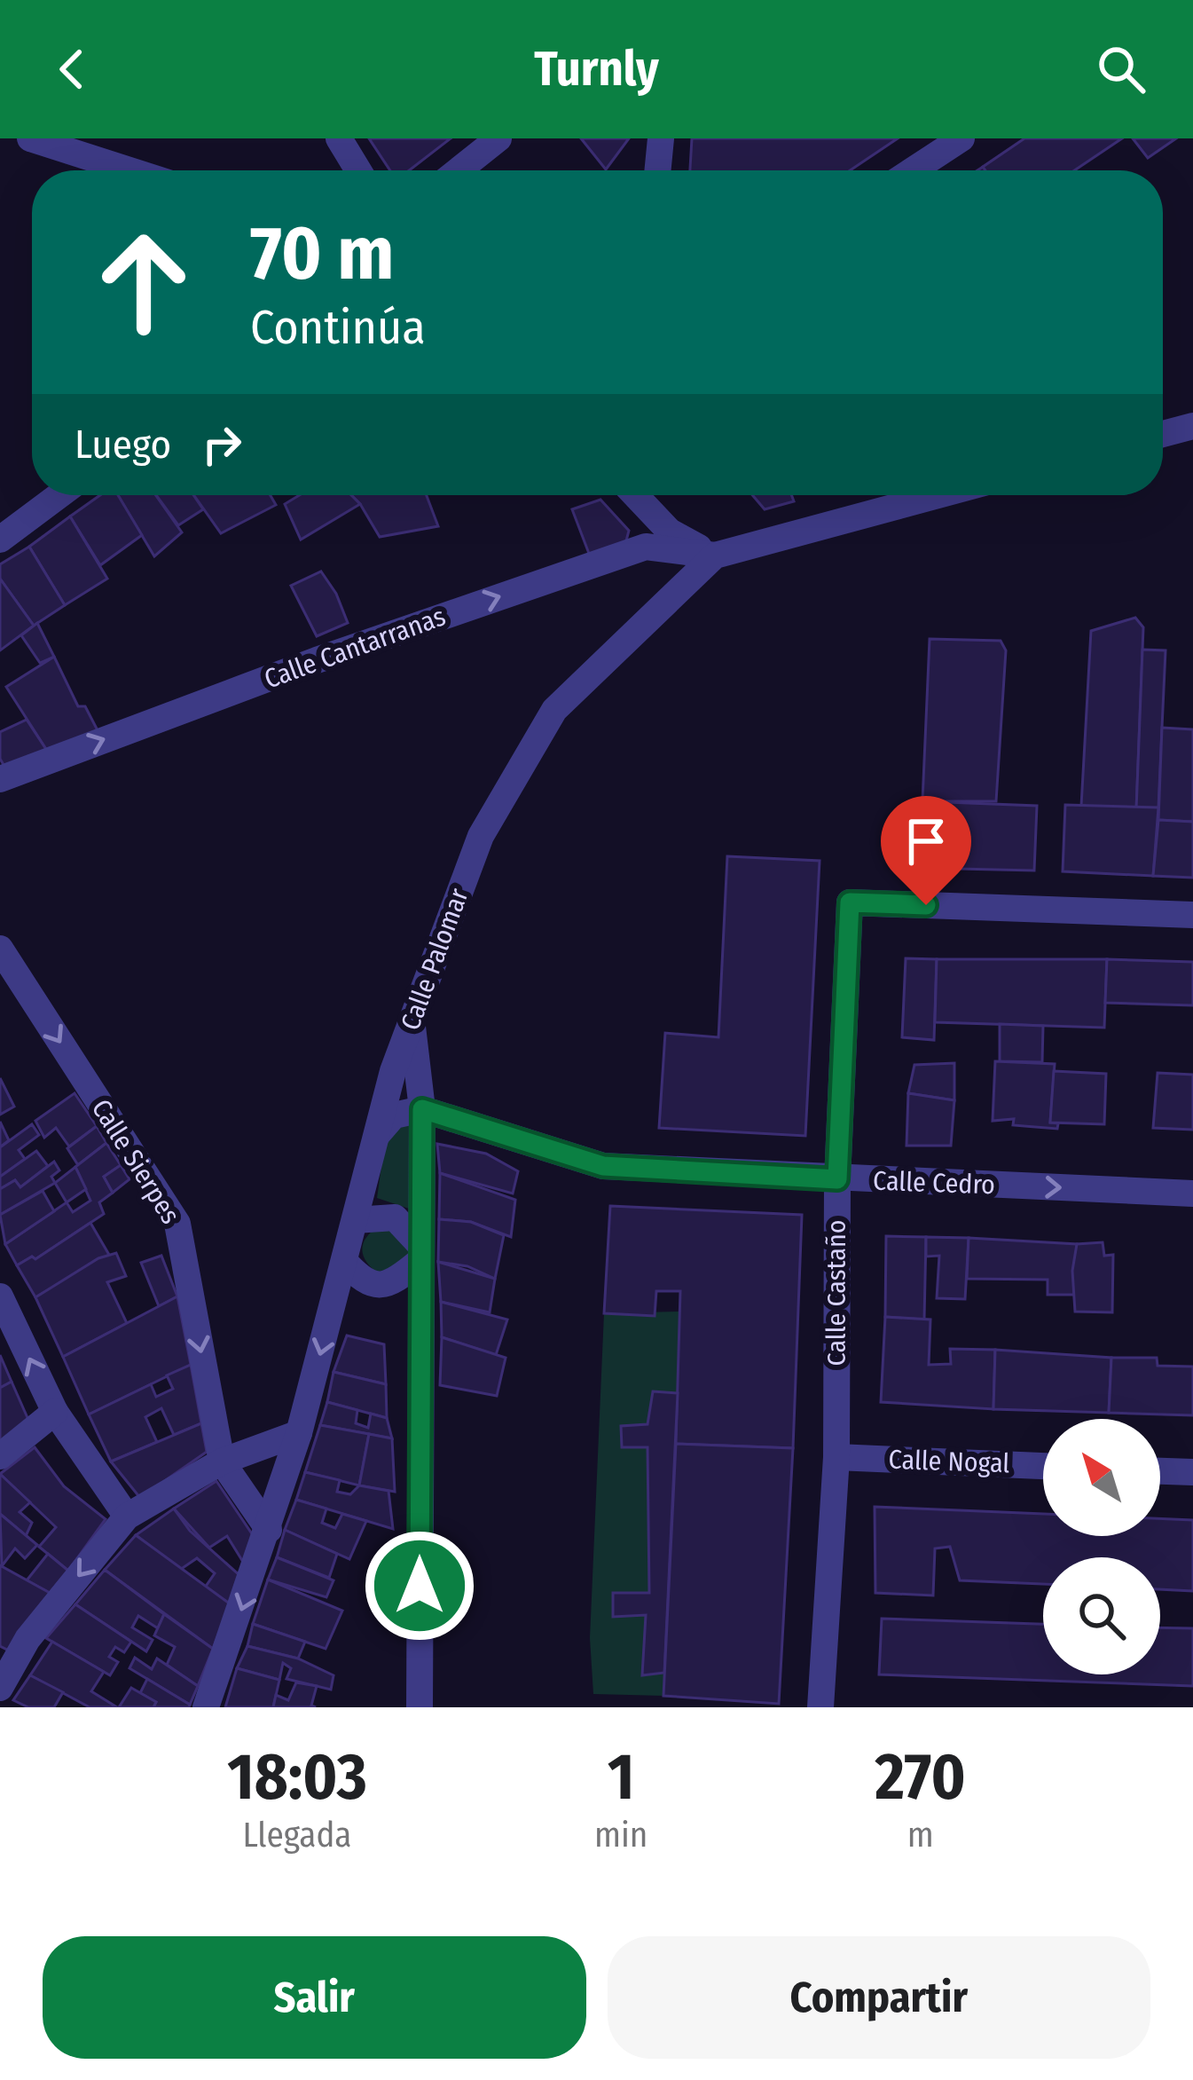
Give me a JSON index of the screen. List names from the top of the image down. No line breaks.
{"streets":{"street":["Calle Cantarranas","Calle Palomar","Calle Sierpes","Calle Cedro","Calle Castaño","Calle Nogal"]},"crossings":[["Calle Cantarranas","Calle Palomar"],["Calle Cedro","Calle Castaño"],["Calle Castaño","Calle Nogal"]],"one_way":["Calle Cantarranas","Calle Cedro"],"north":"top left","page":{"header":"Turnly","turn":["70 m","Continúa"],"then":"Luego","eta":["18:03","Llegada","1","min","270","m"],"buttons":["Salir","Compartir"]}}
